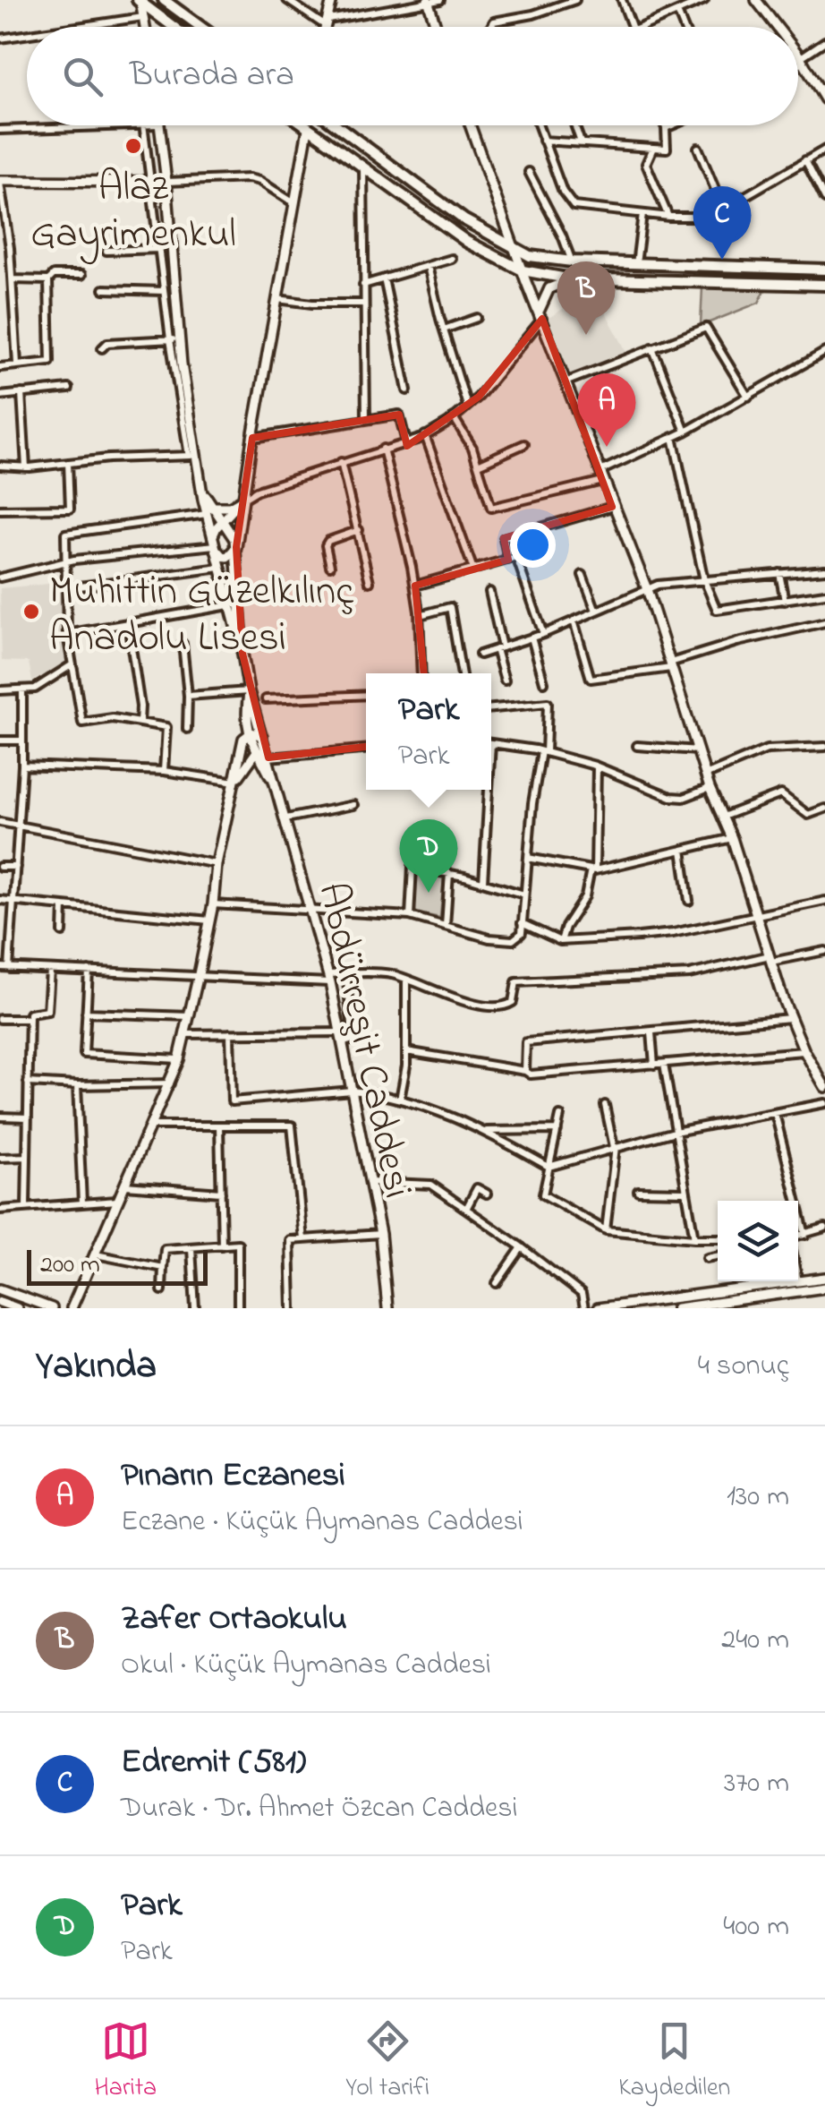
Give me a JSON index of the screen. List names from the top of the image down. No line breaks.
{"streets":{"street":["Abdürreşit Caddesi"]},"places":["Alaz Gayrimenkul","Muhittin Güzelkılınç Anadolu Lisesi"],"scale_bar":"200 m","page":{"search":"Burada ara","pins":["C","B","A","D"],"popup":["Park","Park"],"scale":"200 m","heading":["Yakında","4 sonuç"],"list":[{"mark":"A","name":"Pınarın Eczanesi","note":"Eczane · Küçük Aymanas Caddesi","value":"130 m"},{"mark":"B","name":"Zafer Ortaokulu","note":"Okul · Küçük Aymanas Caddesi","value":"240 m"},{"mark":"C","name":"Edremit (581)","note":"Durak · Dr. Ahmet Özcan Caddesi","value":"370 m"},{"mark":"D","name":"Park","note":"Park","value":"400 m"}],"nav":["Harita","Yol tarifi","Kaydedilen"]}}
